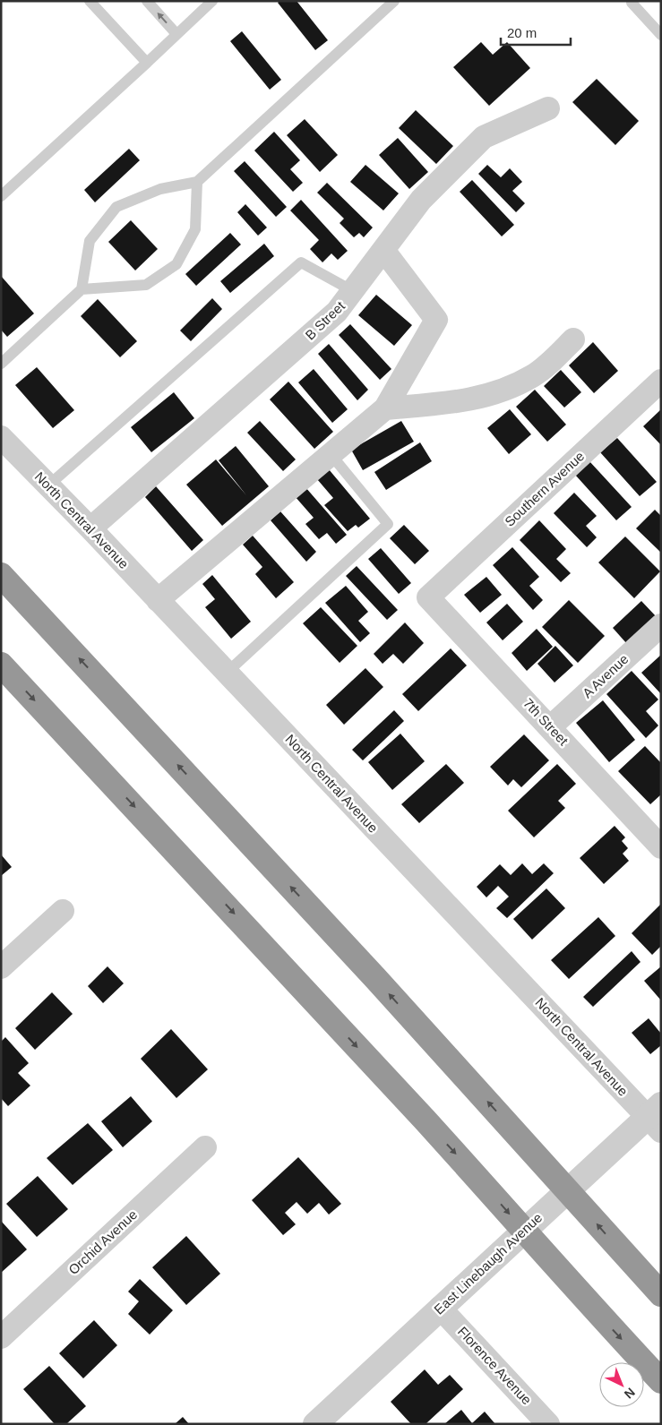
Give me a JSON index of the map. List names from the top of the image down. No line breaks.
{"streets":{"street":["B Street","Southern Avenue","North Central Avenue","A Avenue","7th Street","Orchid Avenue","East Linebaugh Avenue","Florence Avenue"]},"crossings":[["B Street","North Central Avenue"],["Southern Avenue","7th Street"],["North Central Avenue","East Linebaugh Avenue"],["A Avenue","7th Street"],["East Linebaugh Avenue","Florence Avenue"]],"scale_bar":"20 m","north":"bottom right"}
